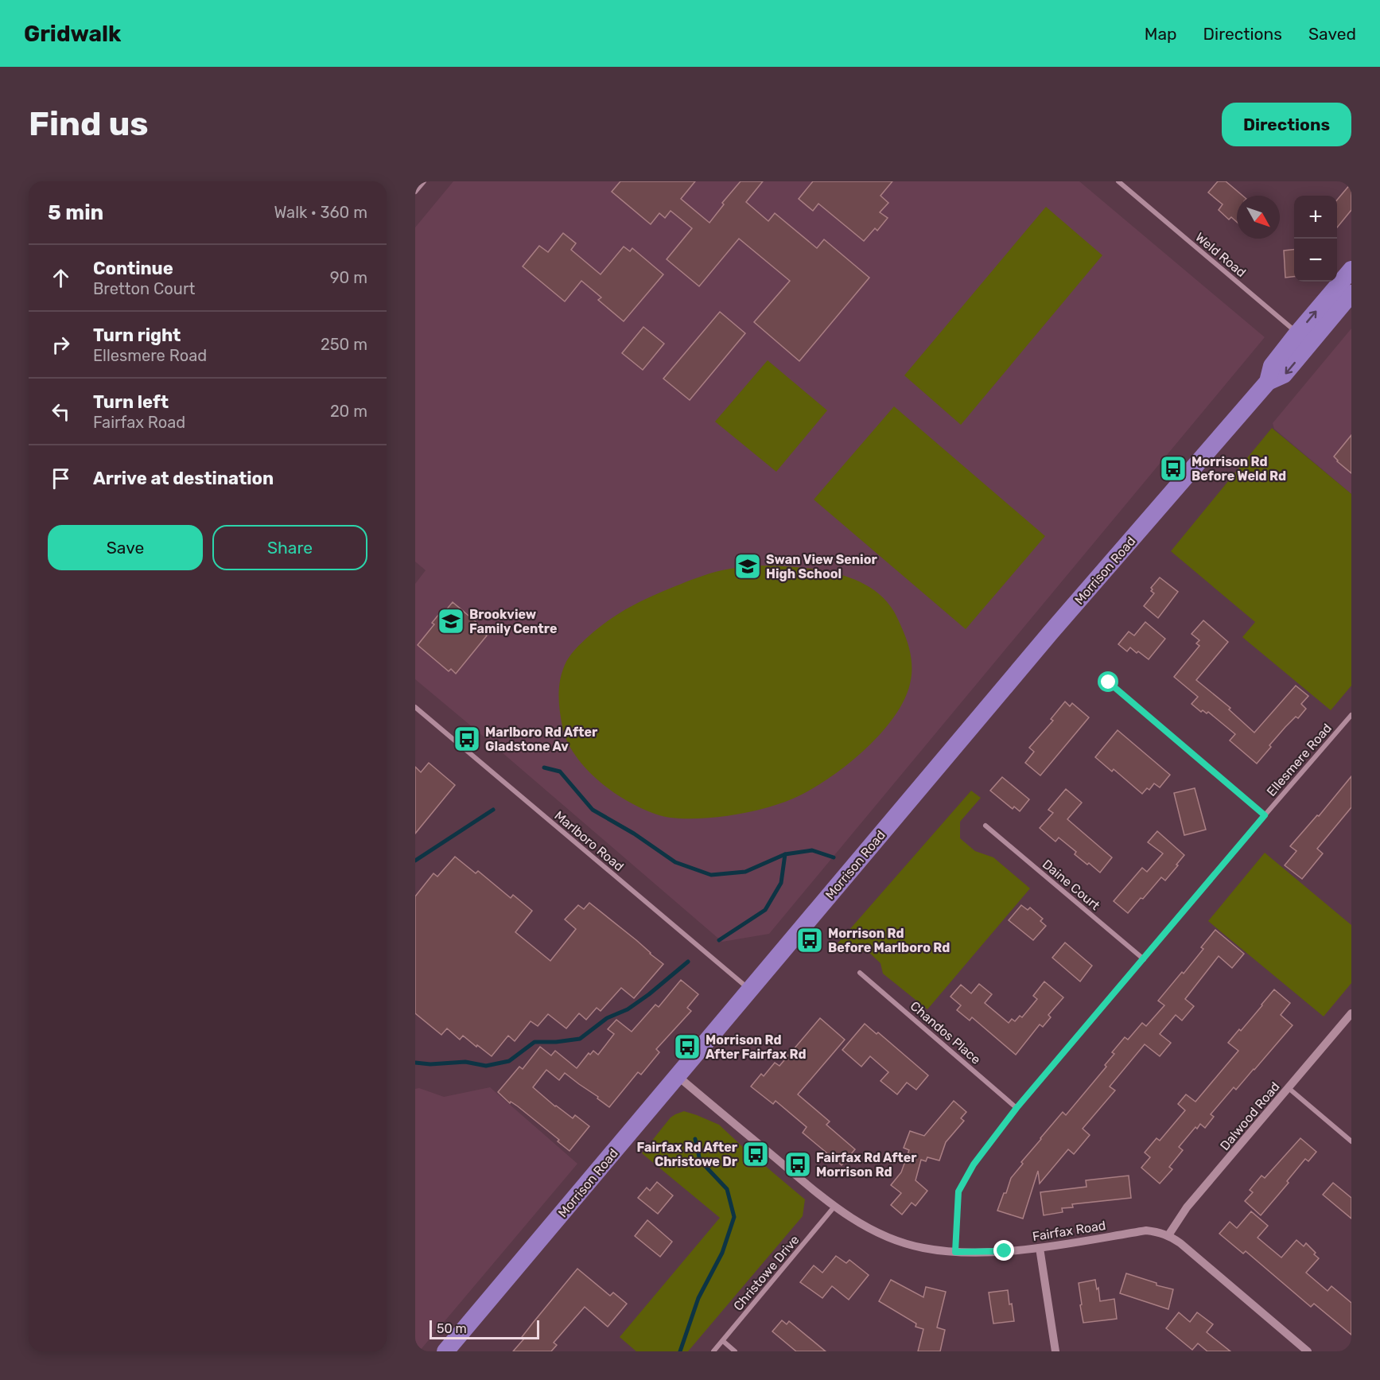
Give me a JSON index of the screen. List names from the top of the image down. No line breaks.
{"streets":{"main road":["Morrison Road"],"street":["Weld Road","Ellesmere Road","Marlboro Road","Daine Court","Chandos Place","Dalwood Road","Fairfax Road","Christowe Drive"]},"crossings":[["Weld Road","Morrison Road"],["Morrison Road","Marlboro Road"],["Morrison Road","Fairfax Road"],["Ellesmere Road","Daine Court"],["Ellesmere Road","Chandos Place"],["Ellesmere Road","Fairfax Road"],["Dalwood Road","Fairfax Road"],["Fairfax Road","Christowe Drive"]],"places":{"bus stop":["Morrison Rd Before Weld Rd","Marlboro Rd After Gladstone Av","Morrison Rd Before Marlboro Rd","Morrison Rd After Fairfax Rd","Fairfax Rd After Christowe Dr","Fairfax Rd After Morrison Rd"],"school or university":["Swan View Senior High School","Brookview Family Centre"]},"scale_bar":"50 m","north":"bottom right","page":{"header":"Gridwalk","nav":["Map","Directions","Saved"],"buttons":["Directions",["Save","Share"]],"title":"Find us","heading":["5 min","Walk · 360 m"],"map_buttons":["+","−"],"list":[["Continue","Bretton Court","90 m"],["Turn right","Ellesmere Road","250 m"],["Turn left","Fairfax Road","20 m"],"Arrive at destination"],"scale":"50 m"}}
